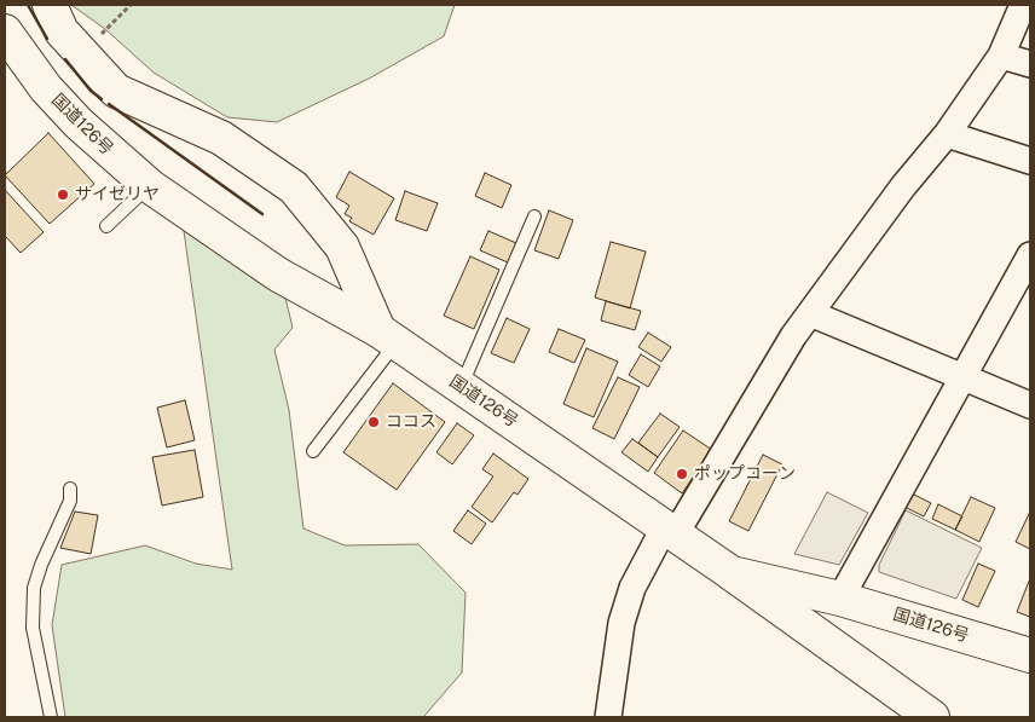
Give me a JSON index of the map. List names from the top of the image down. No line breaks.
{"streets":{"main road":["国道126号"]},"places":["サイゼリヤ","ココス","ポップコーン"]}
